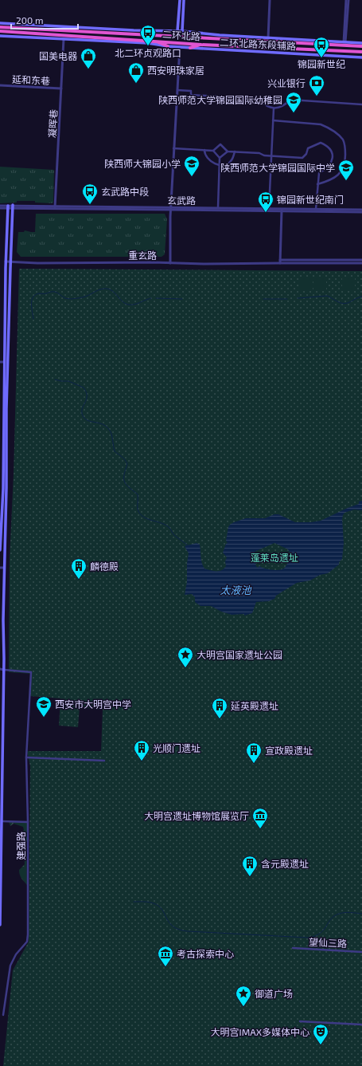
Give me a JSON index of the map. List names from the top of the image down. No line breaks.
{"streets":{"highway":["二环北路"],"main road":["二环北路东段辅路"],"street":["延和东巷","凝晖巷","玄武路","重玄路","建强路","望仙三路"]},"crossings":[["二环北路东段辅路","凝晖巷"],["延和东巷","凝晖巷"],["凝晖巷","玄武路"]],"water":["太液池"],"parks":["蓬莱岛遗址"],"places":{"bus stop":["北二环贞观路口","锦园新世纪","玄武路中段","锦园新世纪南门"],"shop":["国美电器","西安明珠家居"],"bank":["兴业银行"],"school or university":["陕西师范大学锦园国际幼稚园","陕西师大锦园小学","陕西师范大学锦园国际中学","西安市大明宫中学"],"building":["麟德殿","延英殿遗址","光顺门遗址","宣政殿遗址","含元殿遗址"],"place":["大明宫国家遗址公园","御道广场"],"museum":["大明宫遗址博物馆展览厅","考古探索中心"],"theatre":["大明宫IMAX多媒体中心"]},"scale_bar":"200 m"}
